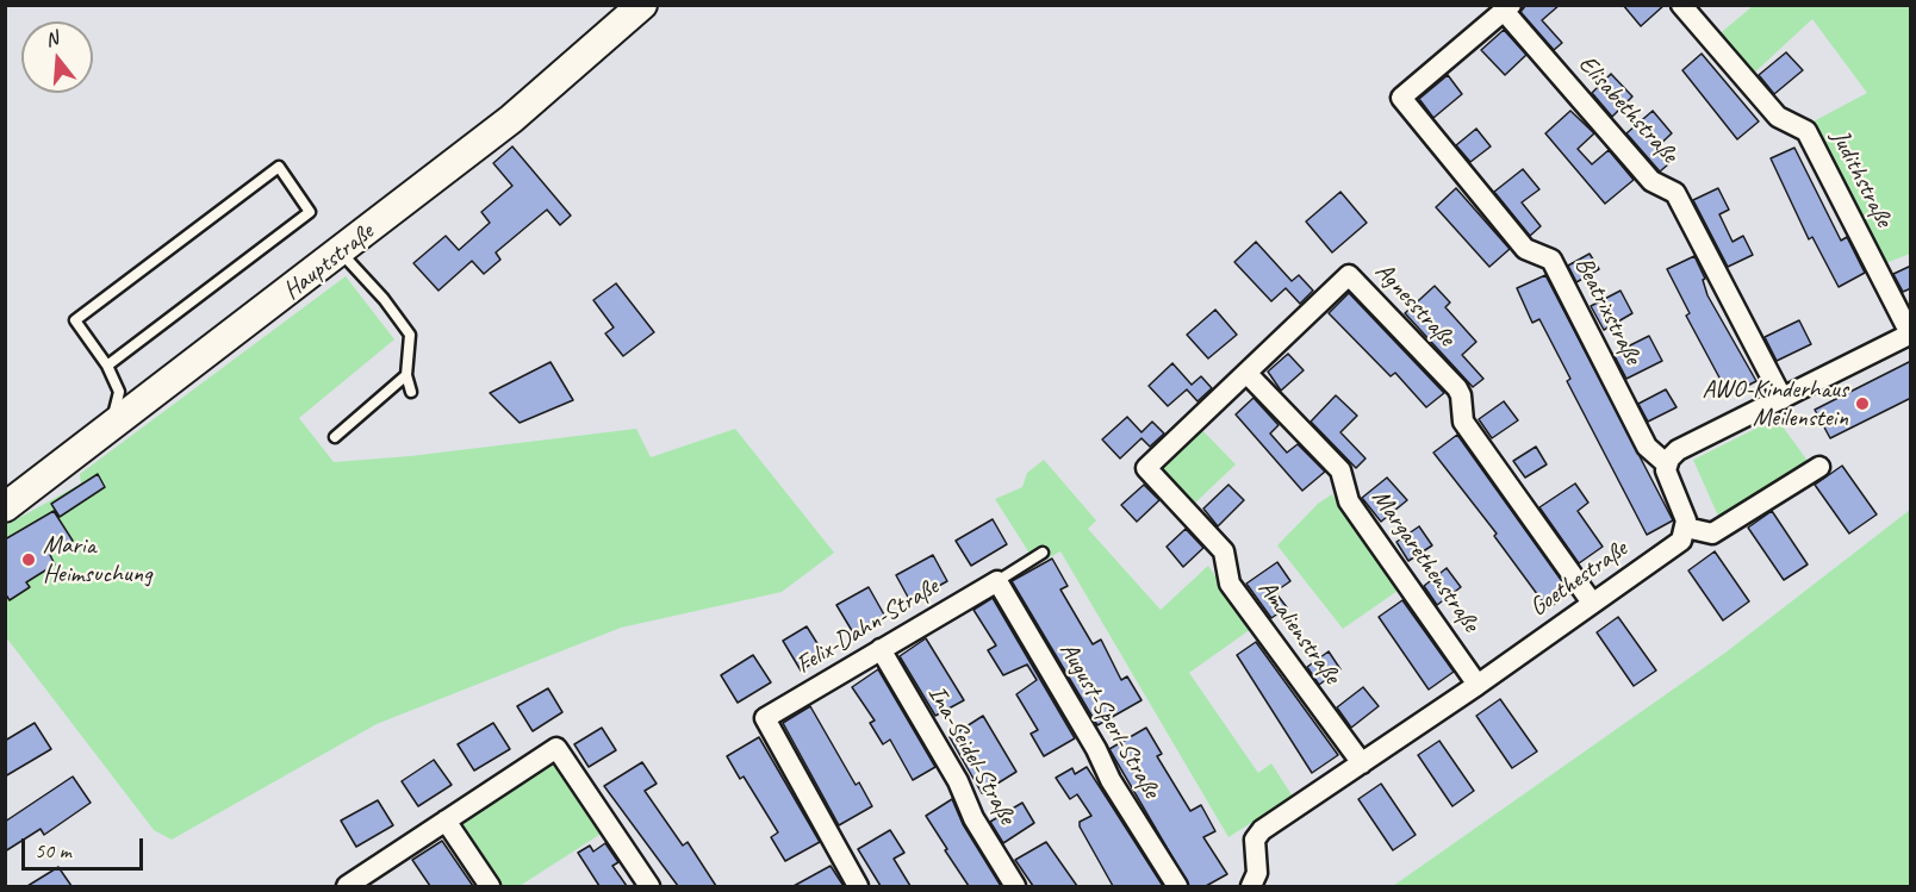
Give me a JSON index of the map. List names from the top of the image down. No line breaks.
{"streets":{"street":["Elisabethstraße","Judithstraße","Hauptstraße","Agnesstraße","Beatrixstraße","Margarethenstraße","Goethestraße","Felix-Dahn-Straße","Amalienstraße","August-Sperl-Straße","Ina-Seidel-Straße"]},"crossings":[["Elisabethstraße","Beatrixstraße"],["Agnesstraße","Margarethenstraße"],["Agnesstraße","Goethestraße"],["Agnesstraße","Amalienstraße"],["Margarethenstraße","Goethestraße"],["Goethestraße","Amalienstraße"],["Felix-Dahn-Straße","August-Sperl-Straße"],["Felix-Dahn-Straße","Ina-Seidel-Straße"]],"places":["AWO-Kinderhaus Meilenstein","Maria Heimsuchung"],"scale_bar":"50 m","north":"top"}
